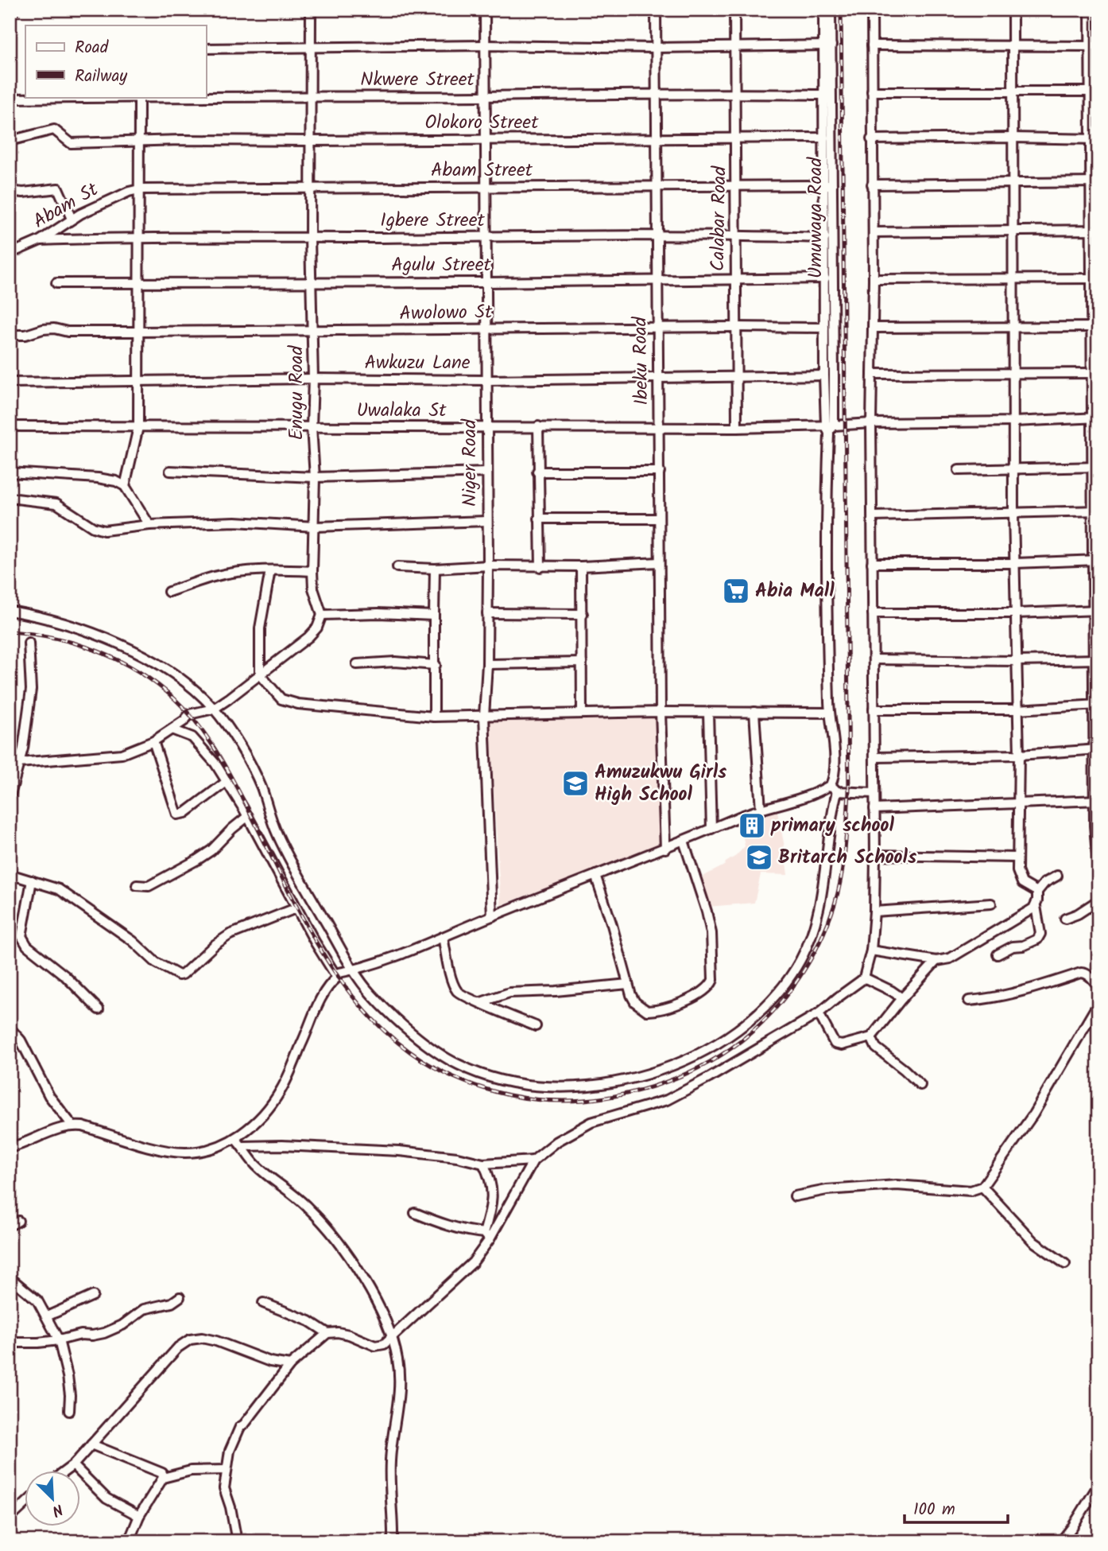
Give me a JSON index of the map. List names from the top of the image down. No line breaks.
{"streets":{"street":["Nkwere Street","Olokoro Street","Abam Street","Abam St","Umuwaya Road","Calabar Road","Igbere Street","Agulu Street","Awolowo St","Ibeku Road","Awkuzu Lane","Enugu Road","Uwalaka St","Niger Road"]},"crossings":[["Nkwere Street","Umuwaya Road"],["Nkwere Street","Calabar Road"],["Nkwere Street","Ibeku Road"],["Nkwere Street","Enugu Road"],["Nkwere Street","Niger Road"],["Olokoro Street","Umuwaya Road"],["Olokoro Street","Calabar Road"],["Olokoro Street","Ibeku Road"],["Olokoro Street","Enugu Road"],["Olokoro Street","Niger Road"],["Abam Street","Abam St"],["Abam Street","Umuwaya Road"],["Abam Street","Calabar Road"],["Abam Street","Ibeku Road"],["Abam Street","Enugu Road"],["Abam Street","Niger Road"],["Abam St","Igbere Street"],["Umuwaya Road","Igbere Street"],["Umuwaya Road","Agulu Street"],["Umuwaya Road","Awolowo St"],["Umuwaya Road","Awkuzu Lane"],["Umuwaya Road","Uwalaka St"],["Calabar Road","Igbere Street"],["Calabar Road","Agulu Street"],["Calabar Road","Awolowo St"],["Calabar Road","Awkuzu Lane"],["Calabar Road","Uwalaka St"],["Igbere Street","Ibeku Road"],["Igbere Street","Enugu Road"],["Igbere Street","Niger Road"],["Agulu Street","Ibeku Road"],["Agulu Street","Enugu Road"],["Agulu Street","Niger Road"],["Awolowo St","Ibeku Road"],["Awolowo St","Enugu Road"],["Awolowo St","Niger Road"],["Ibeku Road","Awkuzu Lane"],["Ibeku Road","Uwalaka St"],["Awkuzu Lane","Enugu Road"],["Awkuzu Lane","Niger Road"],["Enugu Road","Uwalaka St"],["Uwalaka St","Niger Road"]],"places":{"supermarket":["Abia Mall"],"school or university":["Amuzukwu Girls High School","Britarch Schools"],"building":["primary school"]},"legend":["Road","Railway"],"scale_bar":"100 m","north":"bottom right"}
